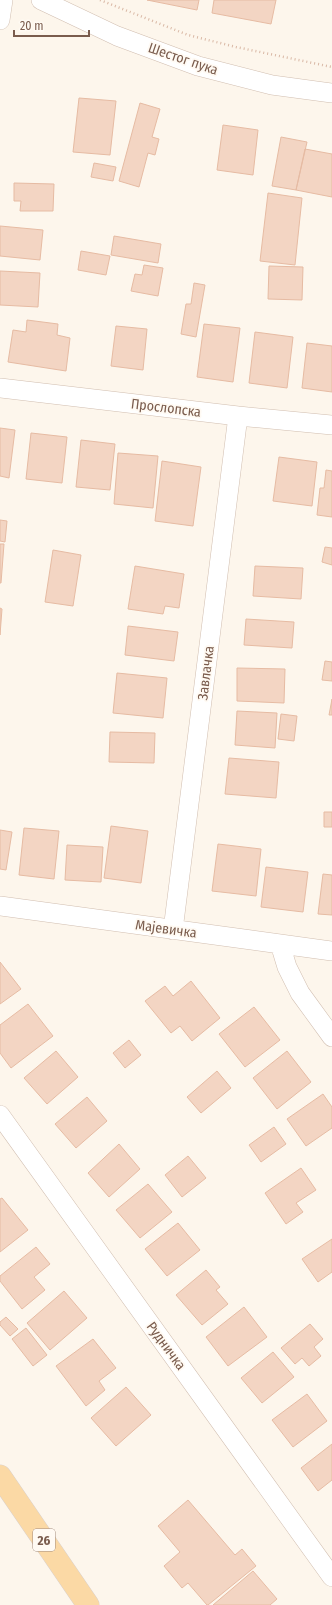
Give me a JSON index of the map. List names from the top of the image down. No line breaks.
{"streets":{"main road":["26"],"street":["Шестог пука","Прослопска","Завлачка","Мајевичка","Рудничка"]},"crossings":[["Прослопска","Завлачка"],["Завлачка","Мајевичка"]],"scale_bar":"20 m"}
